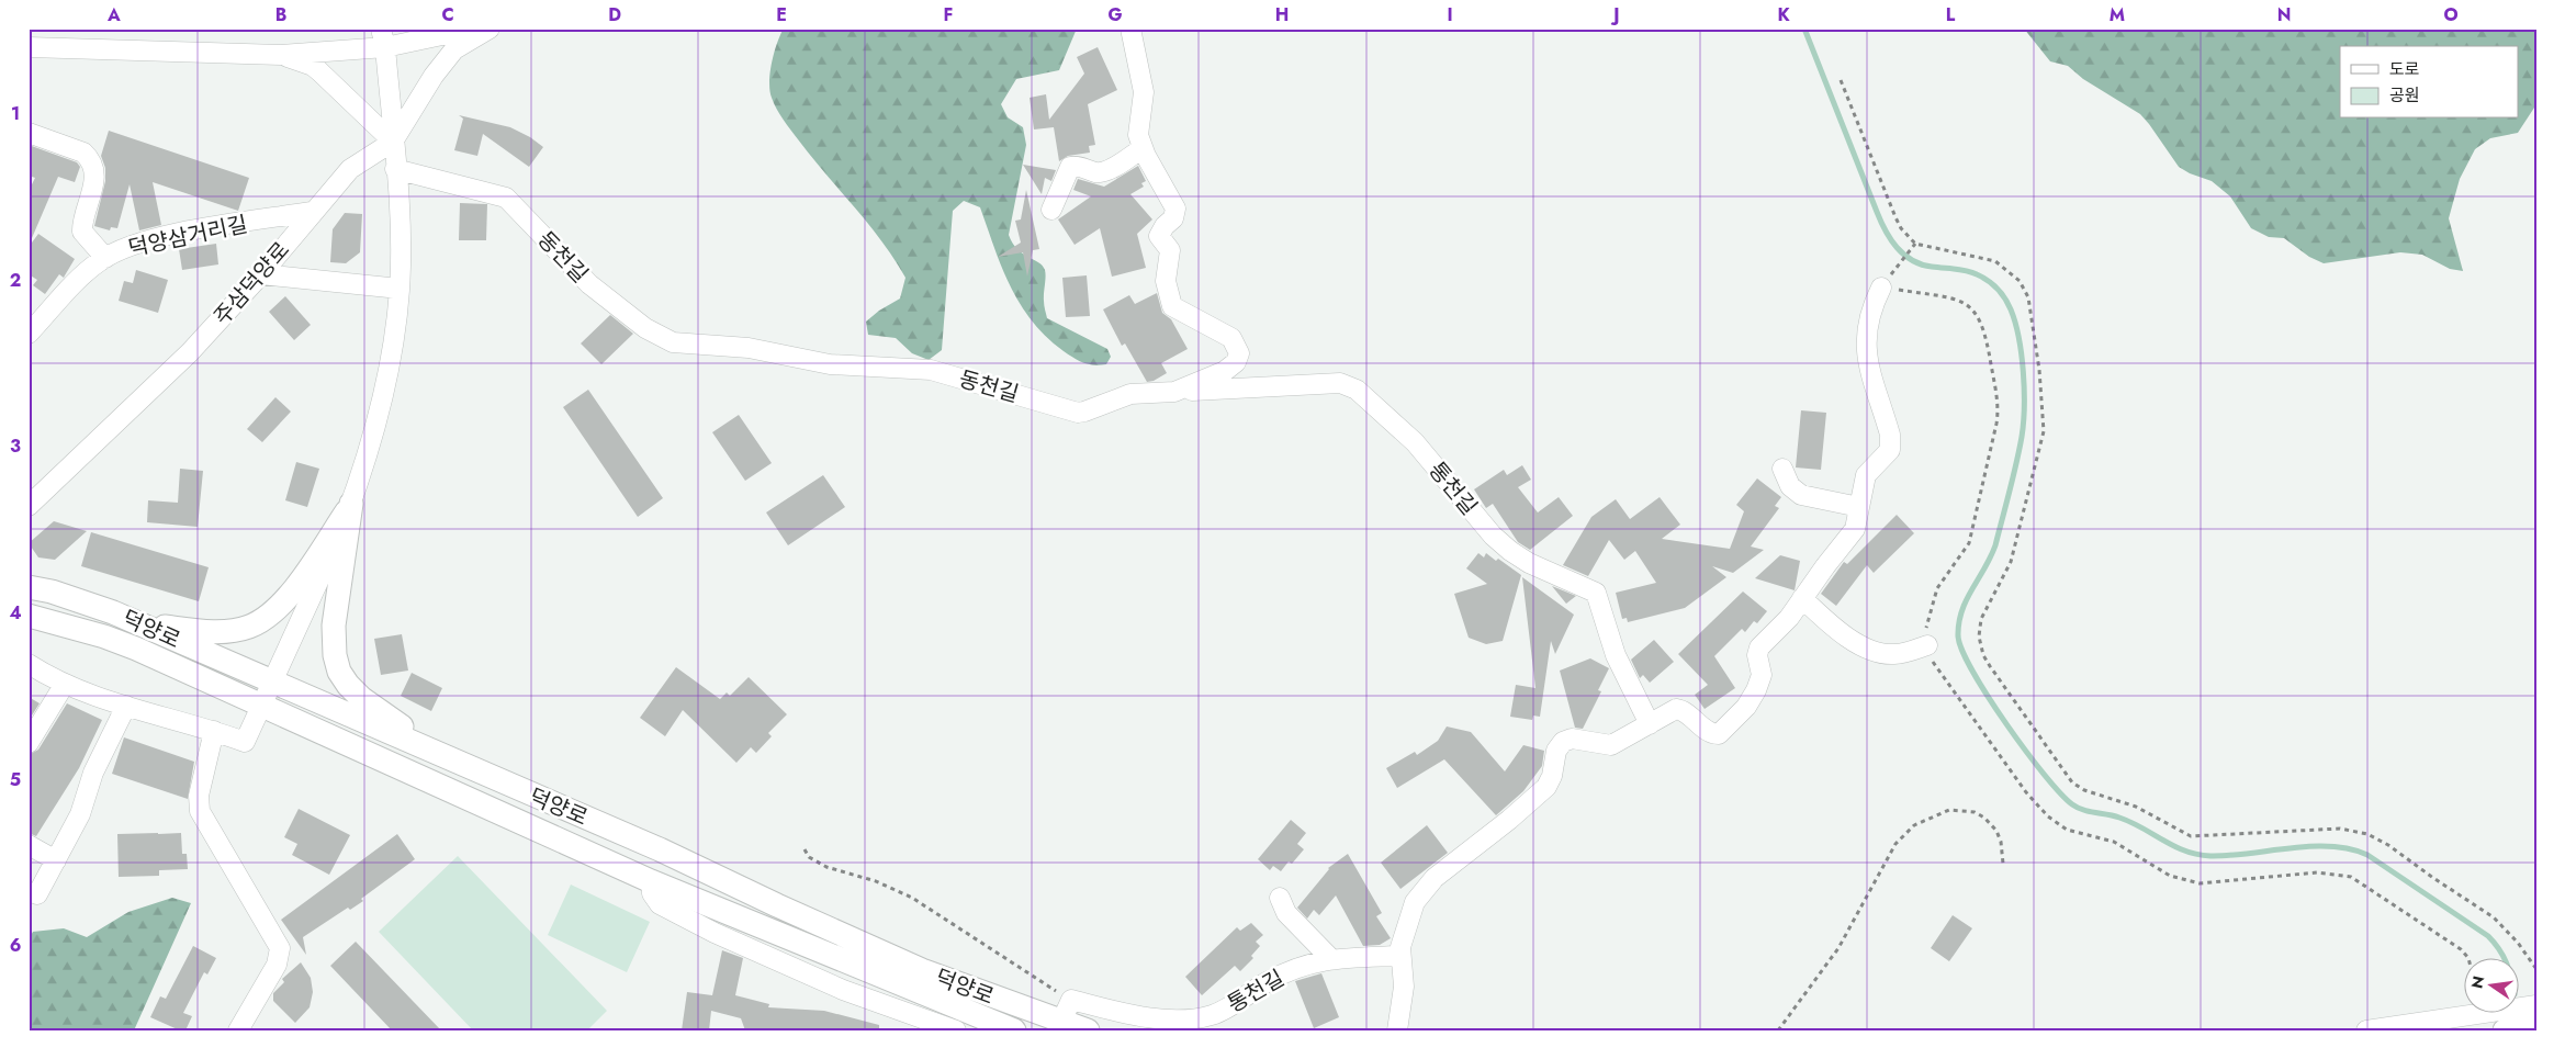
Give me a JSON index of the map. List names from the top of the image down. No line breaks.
{"streets":{"main road":["덕양로"],"street":["덕양삼거리길","동천길","주삼덕양로","통천길"]},"crossings":[["덕양삼거리길","주삼덕양로"],["동천길","통천길"]],"legend":["도로","공원"],"north":"left","grid":{"columns":["A","B","C","D","E","F","G","H","I","J","K","L","M","N","O"],"rows":["1","2","3","4","5","6"]}}
